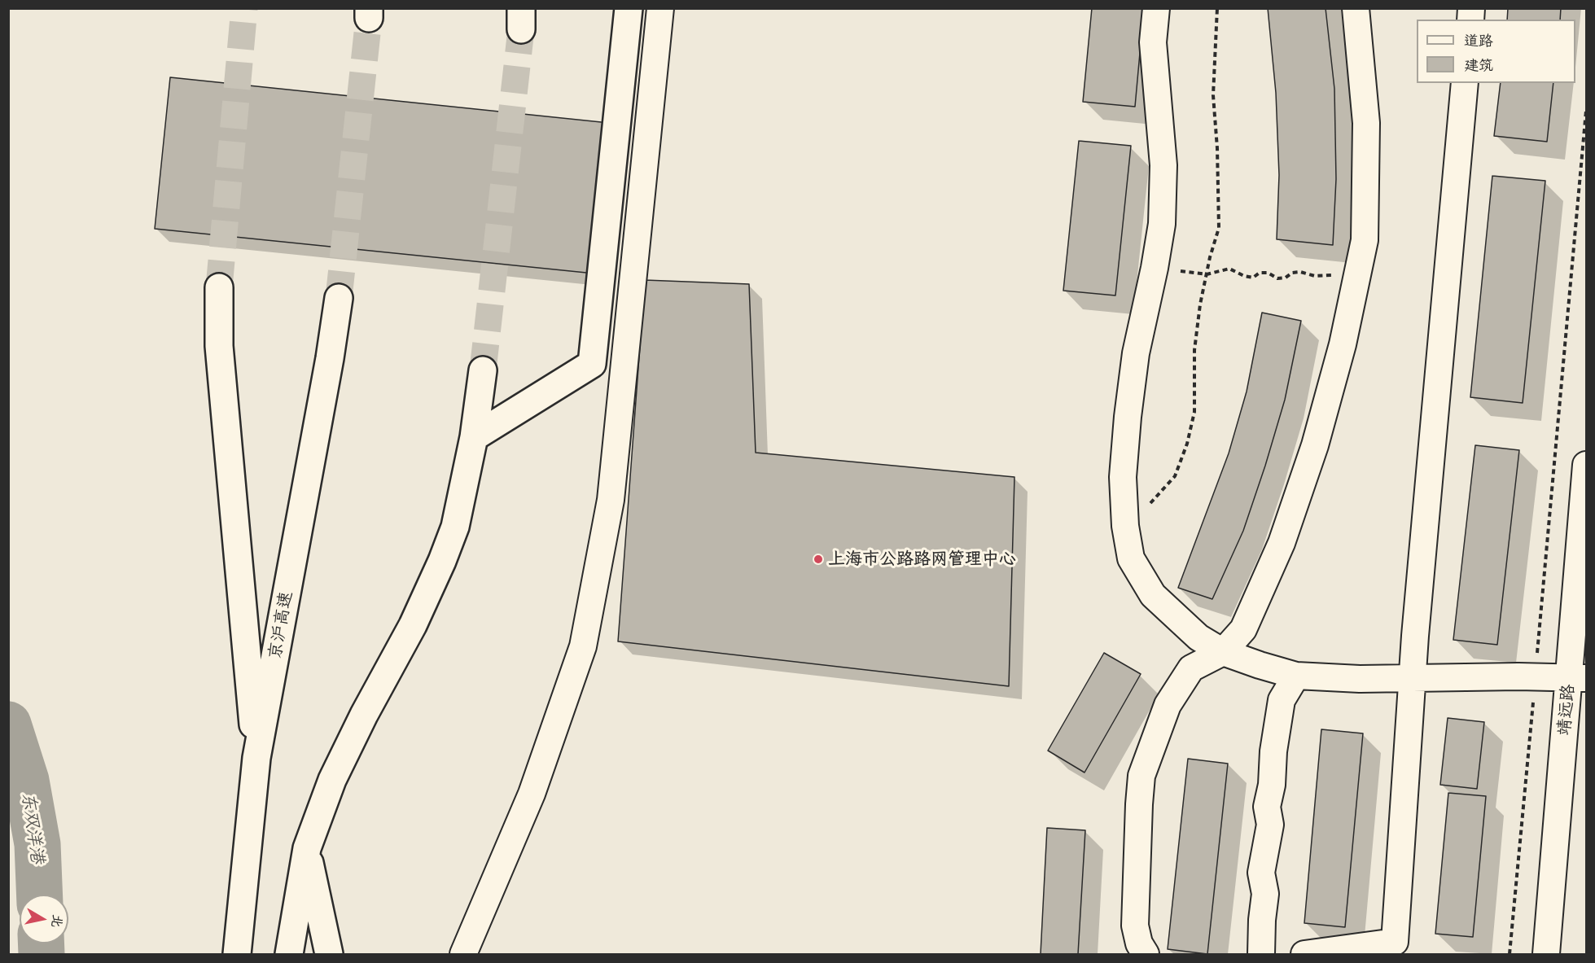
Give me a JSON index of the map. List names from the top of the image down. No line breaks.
{"streets":{"highway":["京沪高速"],"street":["靖远路"]},"water":["东双洋港"],"places":["上海市公路路网管理中心"],"legend":["道路","建筑"],"north":"right"}
